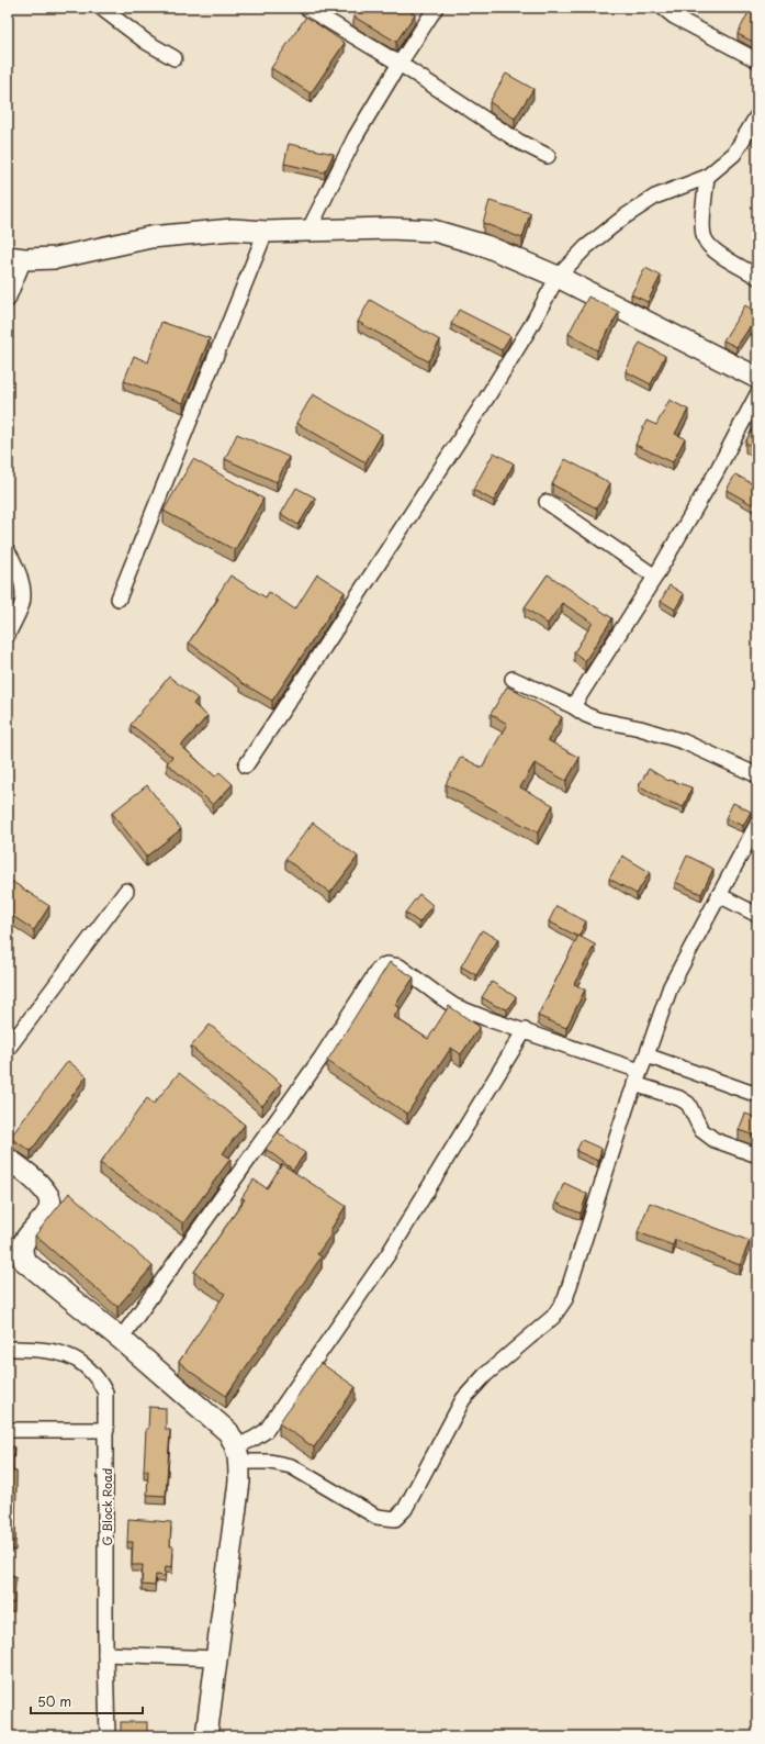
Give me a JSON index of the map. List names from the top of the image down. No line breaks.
{"streets":{"street":["G Block Road"]},"scale_bar":"50 m"}
